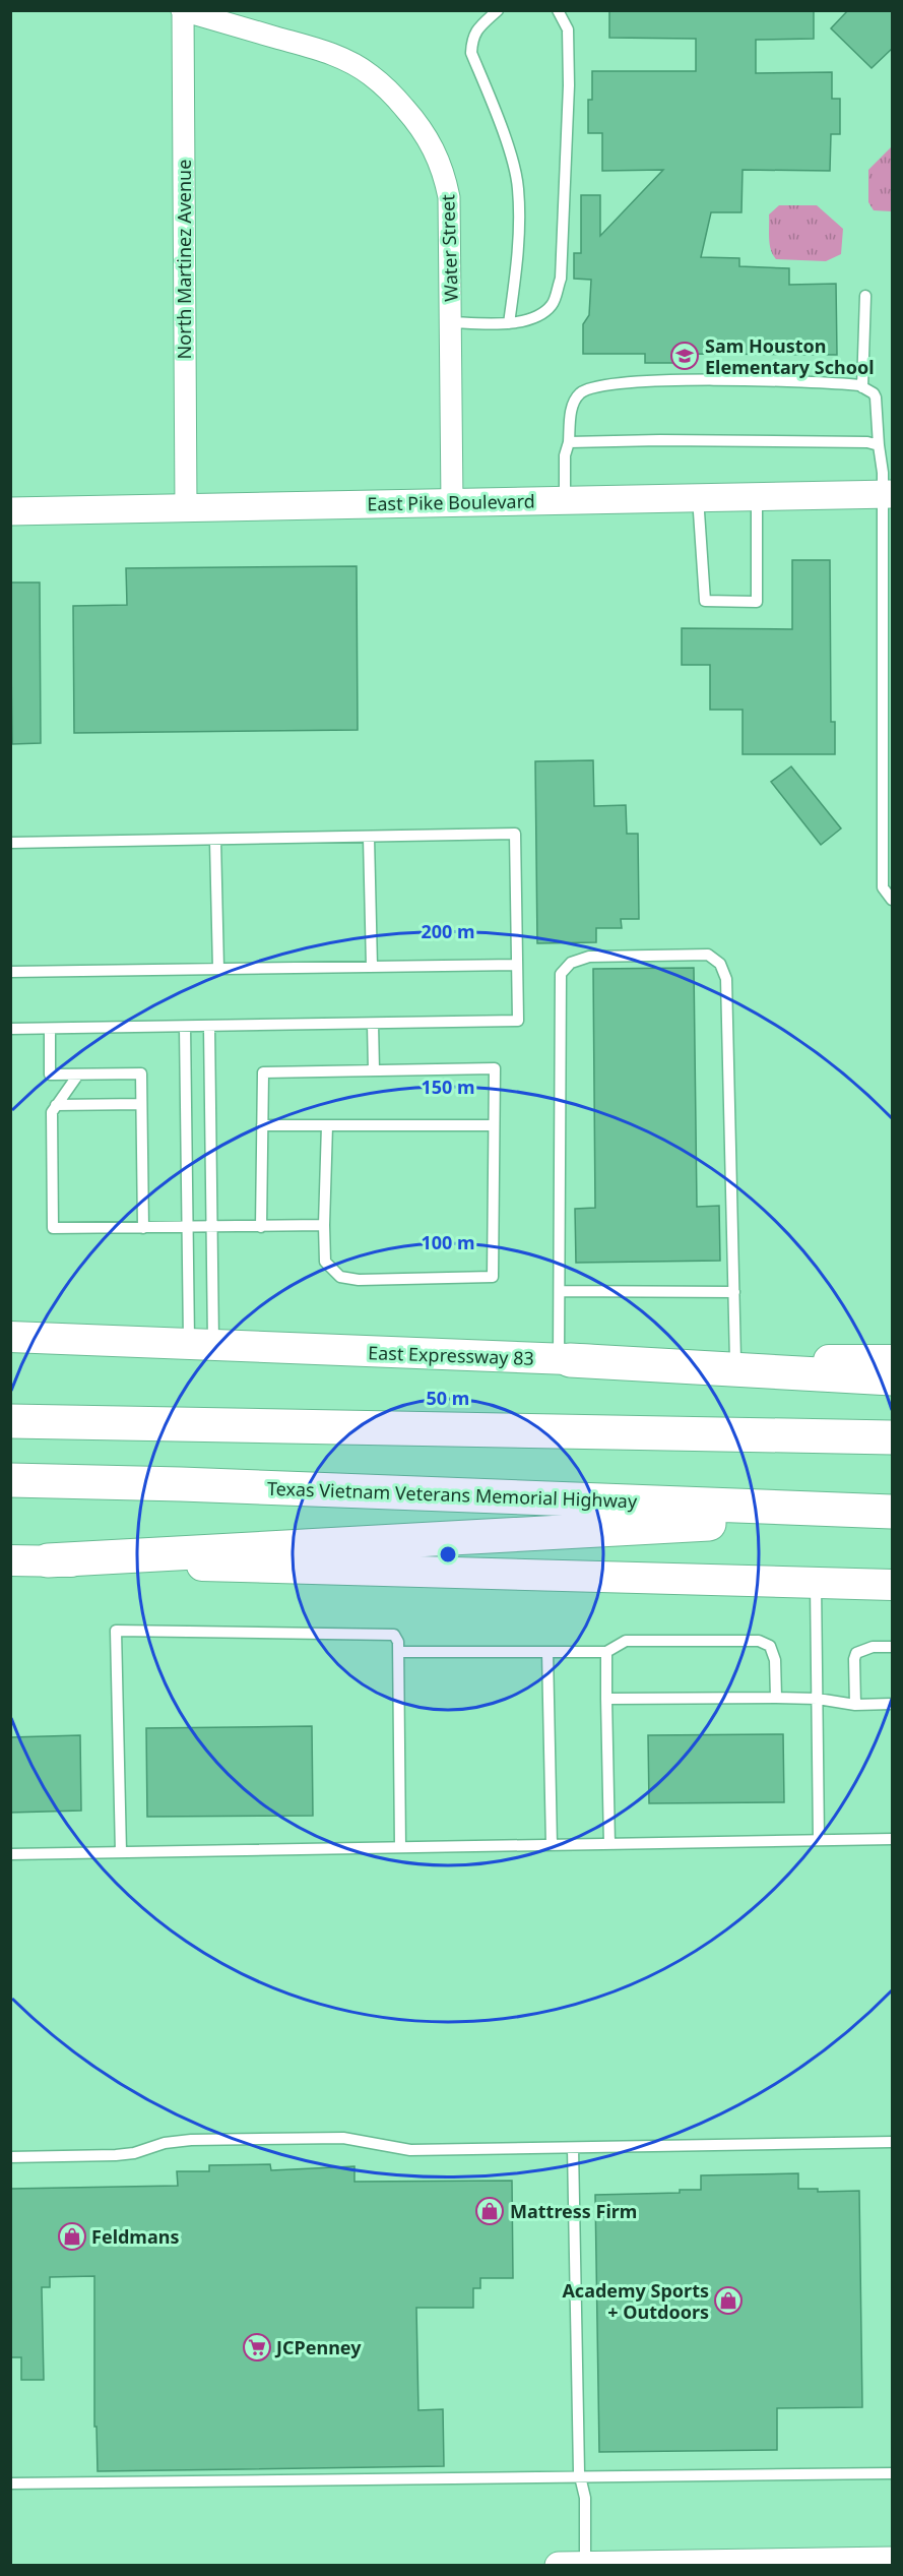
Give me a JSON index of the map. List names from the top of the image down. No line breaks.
{"streets":{"highway":["Texas Vietnam Veterans Memorial Highway"],"main road":["East Expressway 83"],"street":["Water Street","North Martinez Avenue","East Pike Boulevard"]},"crossings":[["Water Street","North Martinez Avenue"],["Water Street","East Pike Boulevard"],["North Martinez Avenue","East Pike Boulevard"]],"places":{"school or university":["Sam Houston Elementary School"],"shop":["Mattress Firm","Feldmans","Academy Sports + Outdoors"],"supermarket":["JCPenney"]},"rings":["200 m","150 m","100 m","50 m"]}
